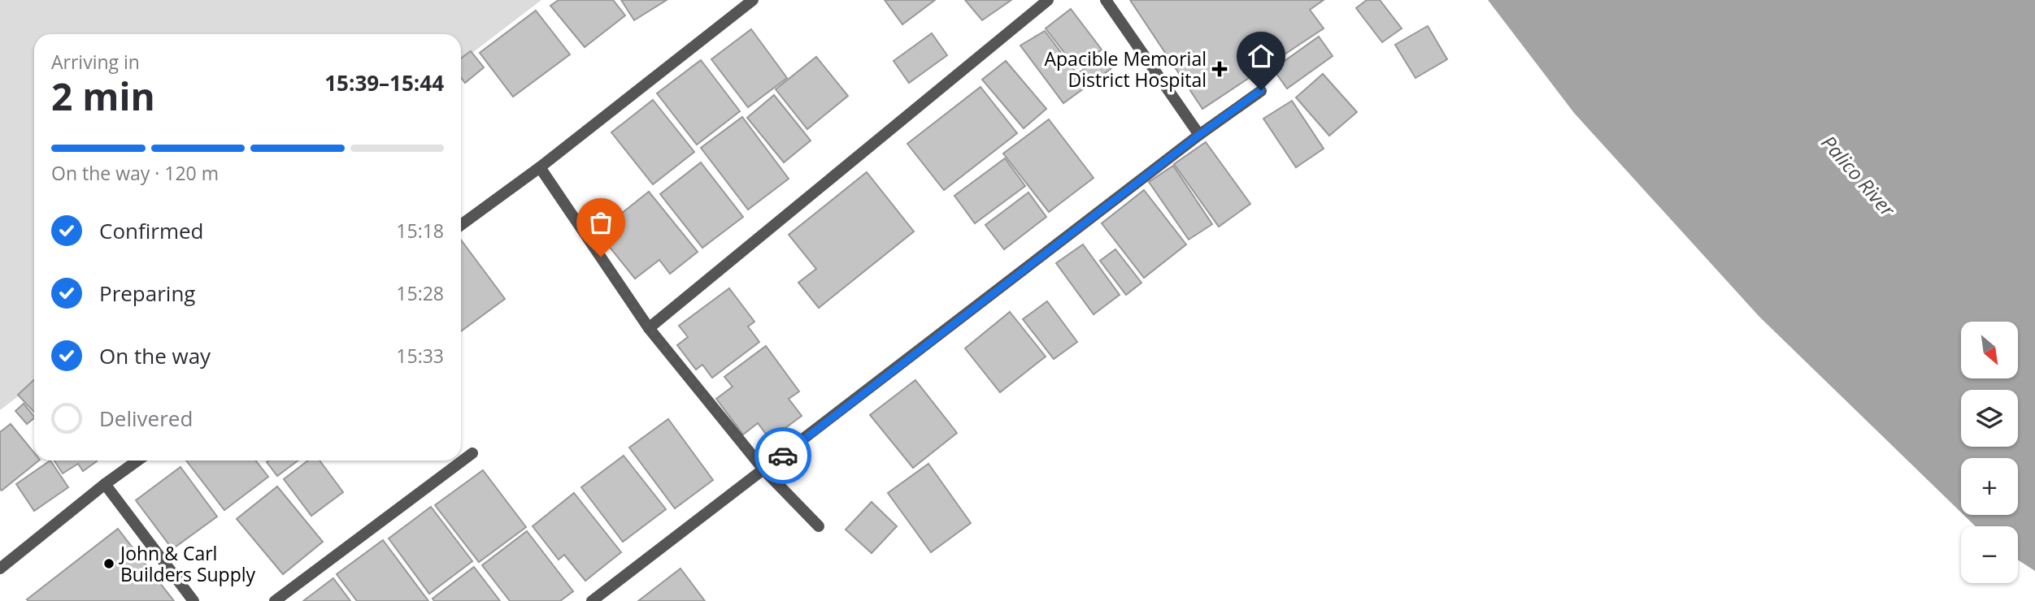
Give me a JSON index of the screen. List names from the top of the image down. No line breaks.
{"water":["Palico River"],"places":{"health":["Apacible Memorial District Hospital"],"other":["John & Carl Builders Supply"]},"north":"bottom right","page":{"heading":["2 min","Arriving in","15:39–15:44"],"bar":"On the way · 120 m","list":[["Confirmed","15:18"],["Preparing","15:28"],["On the way","15:33"],"Delivered"],"map_buttons":["+","−"]}}
